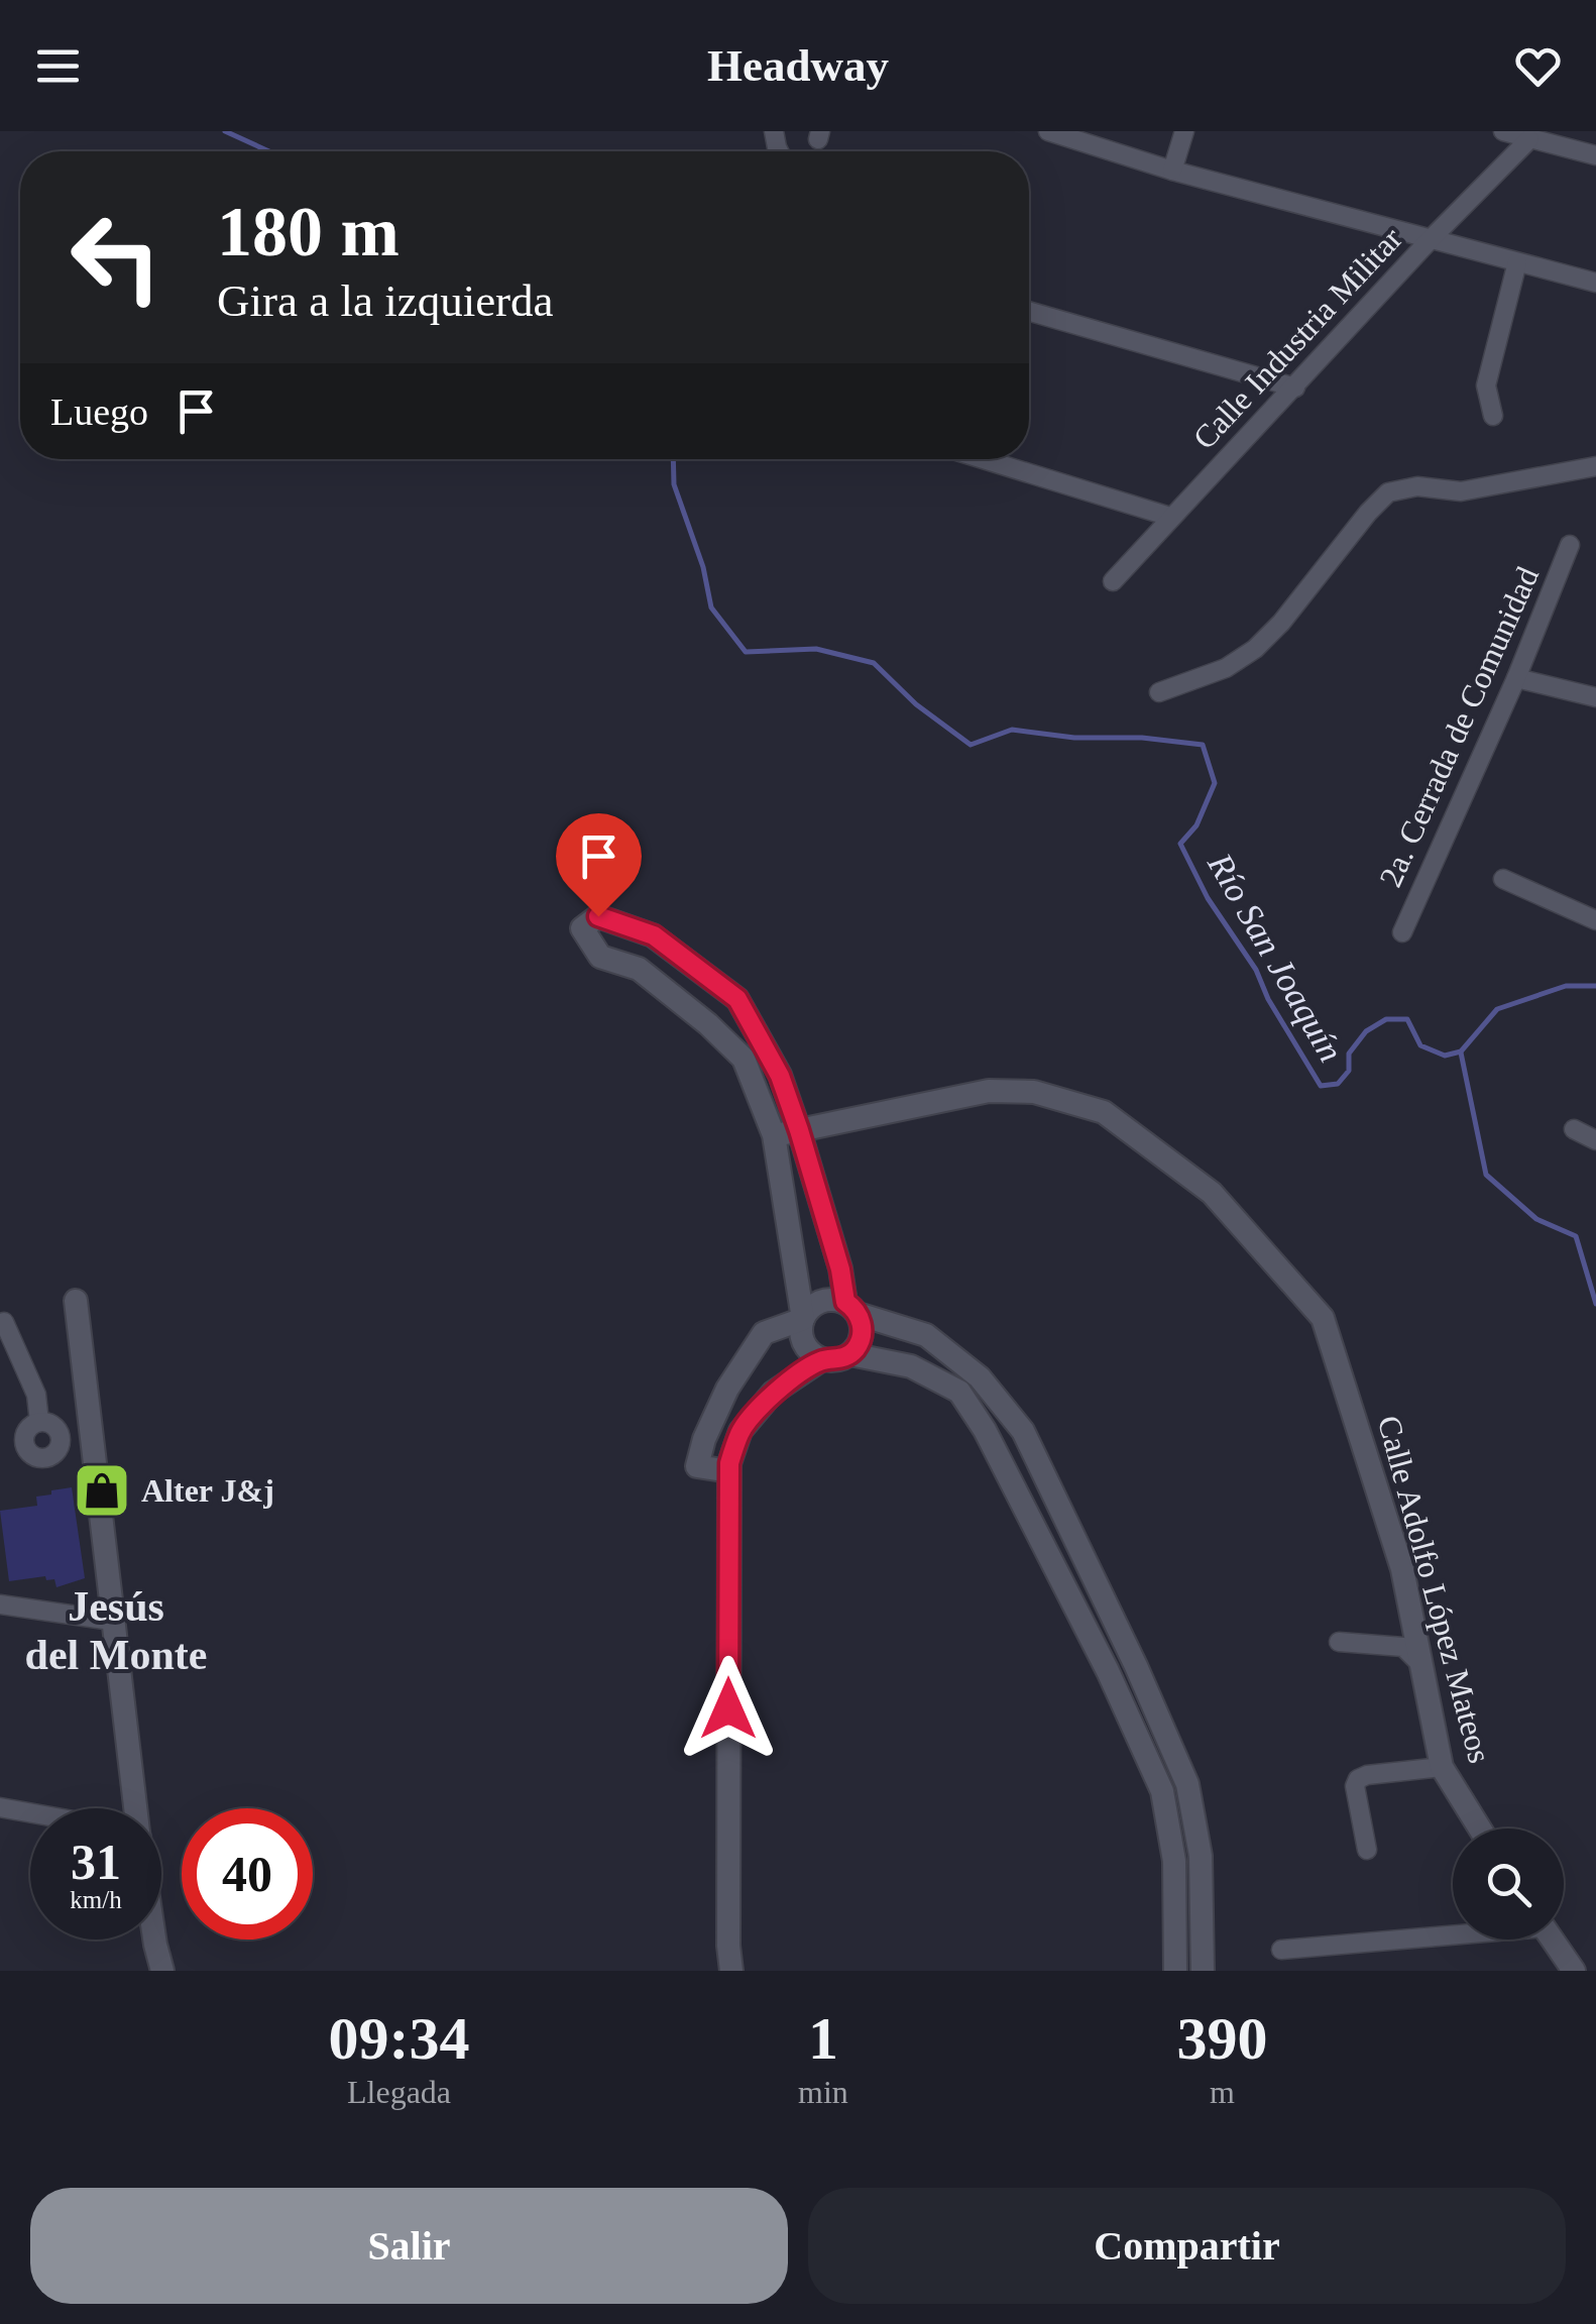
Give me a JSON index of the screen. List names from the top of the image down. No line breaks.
{"streets":{"street":["Calle Industria Militar","2a. Cerrada de Comunidad","Calle Adolfo López Mateos"]},"districts":["Jesús del Monte"],"water":["Río San Joaquín"],"places":{"shop":["Alter J&j"]},"page":{"header":"Headway","turn":["180 m","Gira a la izquierda"],"then":"Luego","speed":"31 km/h","limit":"40","eta":["09:34","Llegada","1","min","390","m"],"buttons":["Salir","Compartir"]}}
